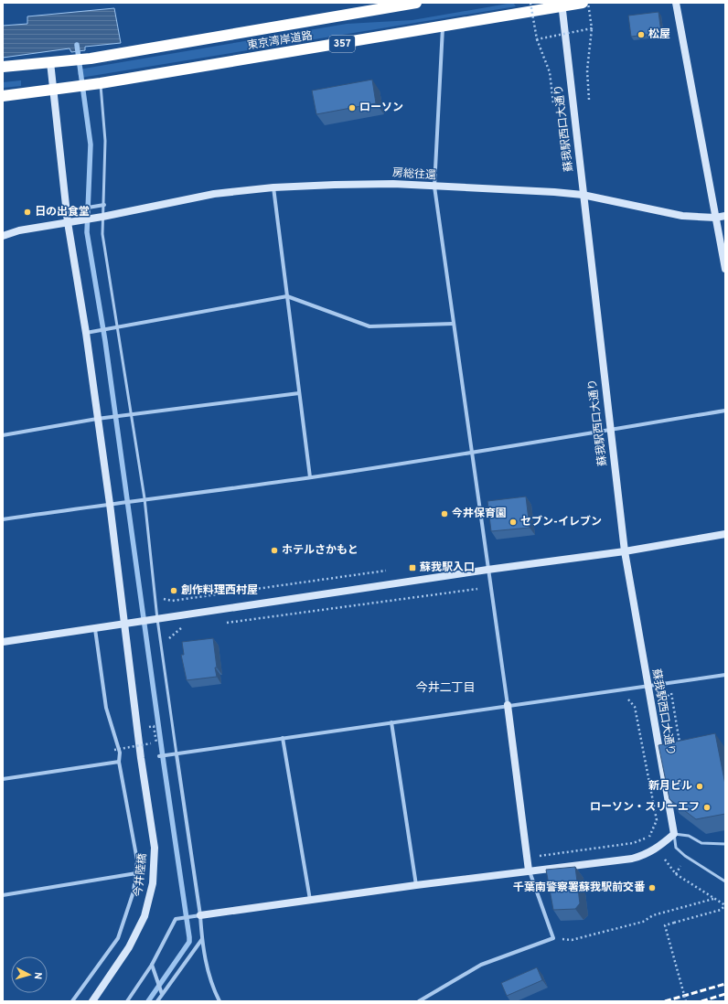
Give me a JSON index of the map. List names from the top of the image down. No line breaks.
{"streets":{"highway":["東京湾岸道路","357"],"street":["蘇我駅西口大通り","房総往還","今井陸橋"]},"crossings":[["東京湾岸道路","蘇我駅西口大通り"],["東京湾岸道路","今井陸橋"],["蘇我駅西口大通り","房総往還"],["房総往還","今井陸橋"]],"districts":["今井二丁目"],"places":{"other":["松屋","ローソン","日の出食堂","今井保育園","セブン-イレブン","ホテルさかもと","創作料理西村屋","新月ビル","ローソン・スリーエフ","千葉南警察署蘇我駅前交番"],"transit":["蘇我駅入口"]},"north":"right"}
